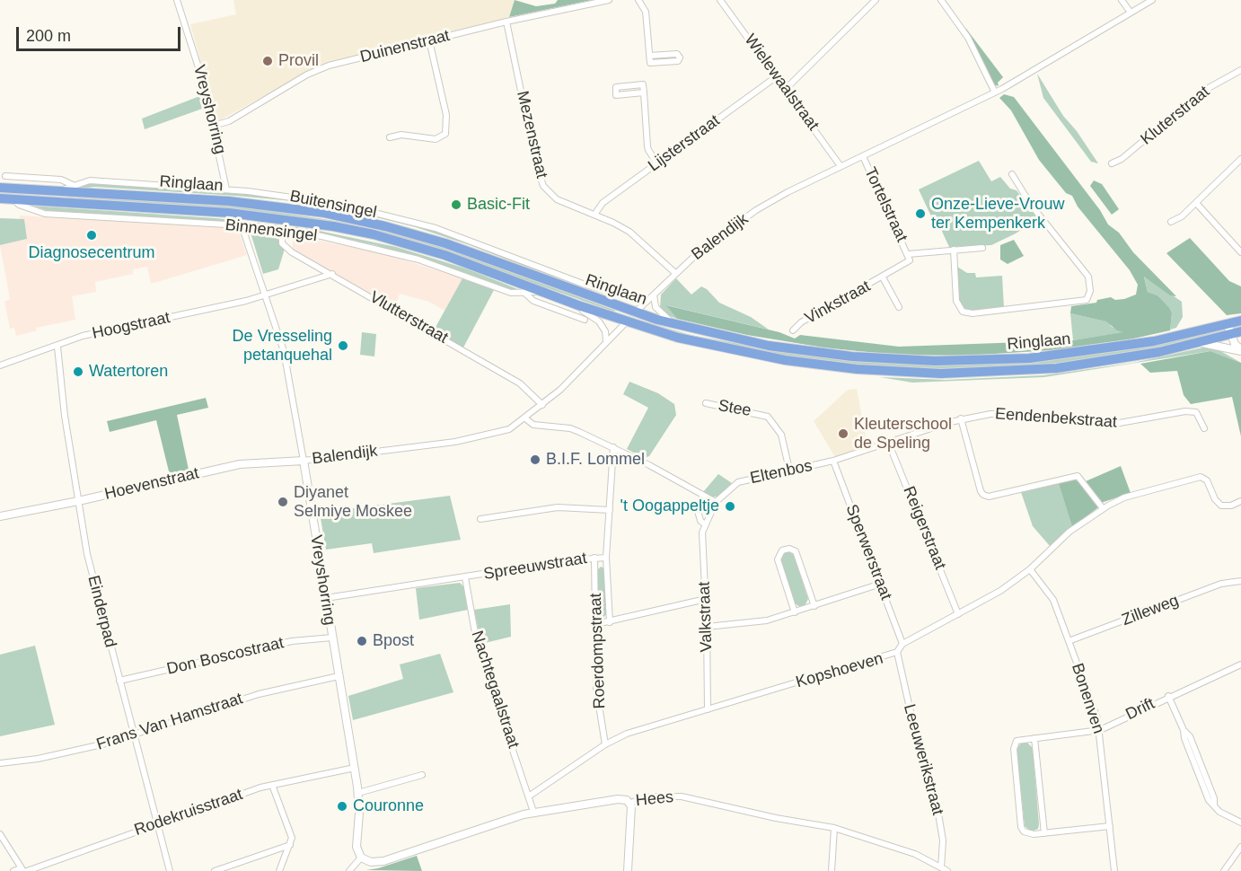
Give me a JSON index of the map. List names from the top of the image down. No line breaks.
{"streets":{"highway":["Ringlaan"],"main road":["Vreyshorring","Hoevenstraat","Hees"],"street":["Duinenstraat","Wielewaalstraat","Kluterstraat","Mezenstraat","Lijsterstraat","Buitensingel","Tortelstraat","Binnensingel","Balendijk","Vinkstraat","Vlutterstraat","Hoogstraat","Stee","Eendenbekstraat","Eltenbos","Reigerstraat","Sperwerstraat","Spreeuwstraat","Zilleweg","Einderpad","Valkstraat","Roerdompstraat","Don Boscostraat","Kopshoeven","Nachtegaalstraat","Bonenven","Drift","Frans Van Hamstraat","Leeuwerikstraat","Rodekruisstraat"]},"crossings":[["Duinenstraat","Vreyshorring"],["Duinenstraat","Mezenstraat"],["Wielewaalstraat","Lijsterstraat"],["Wielewaalstraat","Balendijk"],["Vreyshorring","Buitensingel"],["Vreyshorring","Binnensingel"],["Vreyshorring","Balendijk"],["Vreyshorring","Hoogstraat"],["Vreyshorring","Hoevenstraat"],["Vreyshorring","Don Boscostraat"],["Vreyshorring","Frans Van Hamstraat"],["Vreyshorring","Hees"],["Vreyshorring","Rodekruisstraat"],["Mezenstraat","Lijsterstraat"],["Mezenstraat","Balendijk"],["Ringlaan","Buitensingel"],["Ringlaan","Binnensingel"],["Ringlaan","Balendijk"],["Tortelstraat","Balendijk"],["Tortelstraat","Vinkstraat"],["Binnensingel","Vlutterstraat"],["Balendijk","Vlutterstraat"],["Balendijk","Hoevenstraat"],["Vlutterstraat","Hoogstraat"],["Hoogstraat","Einderpad"],["Stee","Eltenbos"],["Eendenbekstraat","Eltenbos"],["Eltenbos","Reigerstraat"],["Eltenbos","Sperwerstraat"],["Eltenbos","Valkstraat"],["Hoevenstraat","Einderpad"],["Reigerstraat","Kopshoeven"],["Sperwerstraat","Kopshoeven"],["Spreeuwstraat","Roerdompstraat"],["Spreeuwstraat","Nachtegaalstraat"],["Zilleweg","Bonenven"],["Einderpad","Don Boscostraat"],["Einderpad","Frans Van Hamstraat"],["Einderpad","Rodekruisstraat"],["Valkstraat","Kopshoeven"],["Roerdompstraat","Kopshoeven"],["Kopshoeven","Nachtegaalstraat"],["Kopshoeven","Bonenven"],["Kopshoeven","Leeuwerikstraat"],["Nachtegaalstraat","Hees"],["Bonenven","Drift"],["Leeuwerikstraat","Hees"]],"places":["Provil","Basic-Fit","Onze-Lieve-Vrouw ter Kempenkerk","Diagnosecentrum","De Vresseling petanquehal","Watertoren","Kleuterschool de Speling","B.I.F. Lommel","Diyanet Selmiye Moskee","'t Oogappeltje","Bpost","Couronne"],"scale_bar":"200 m"}
